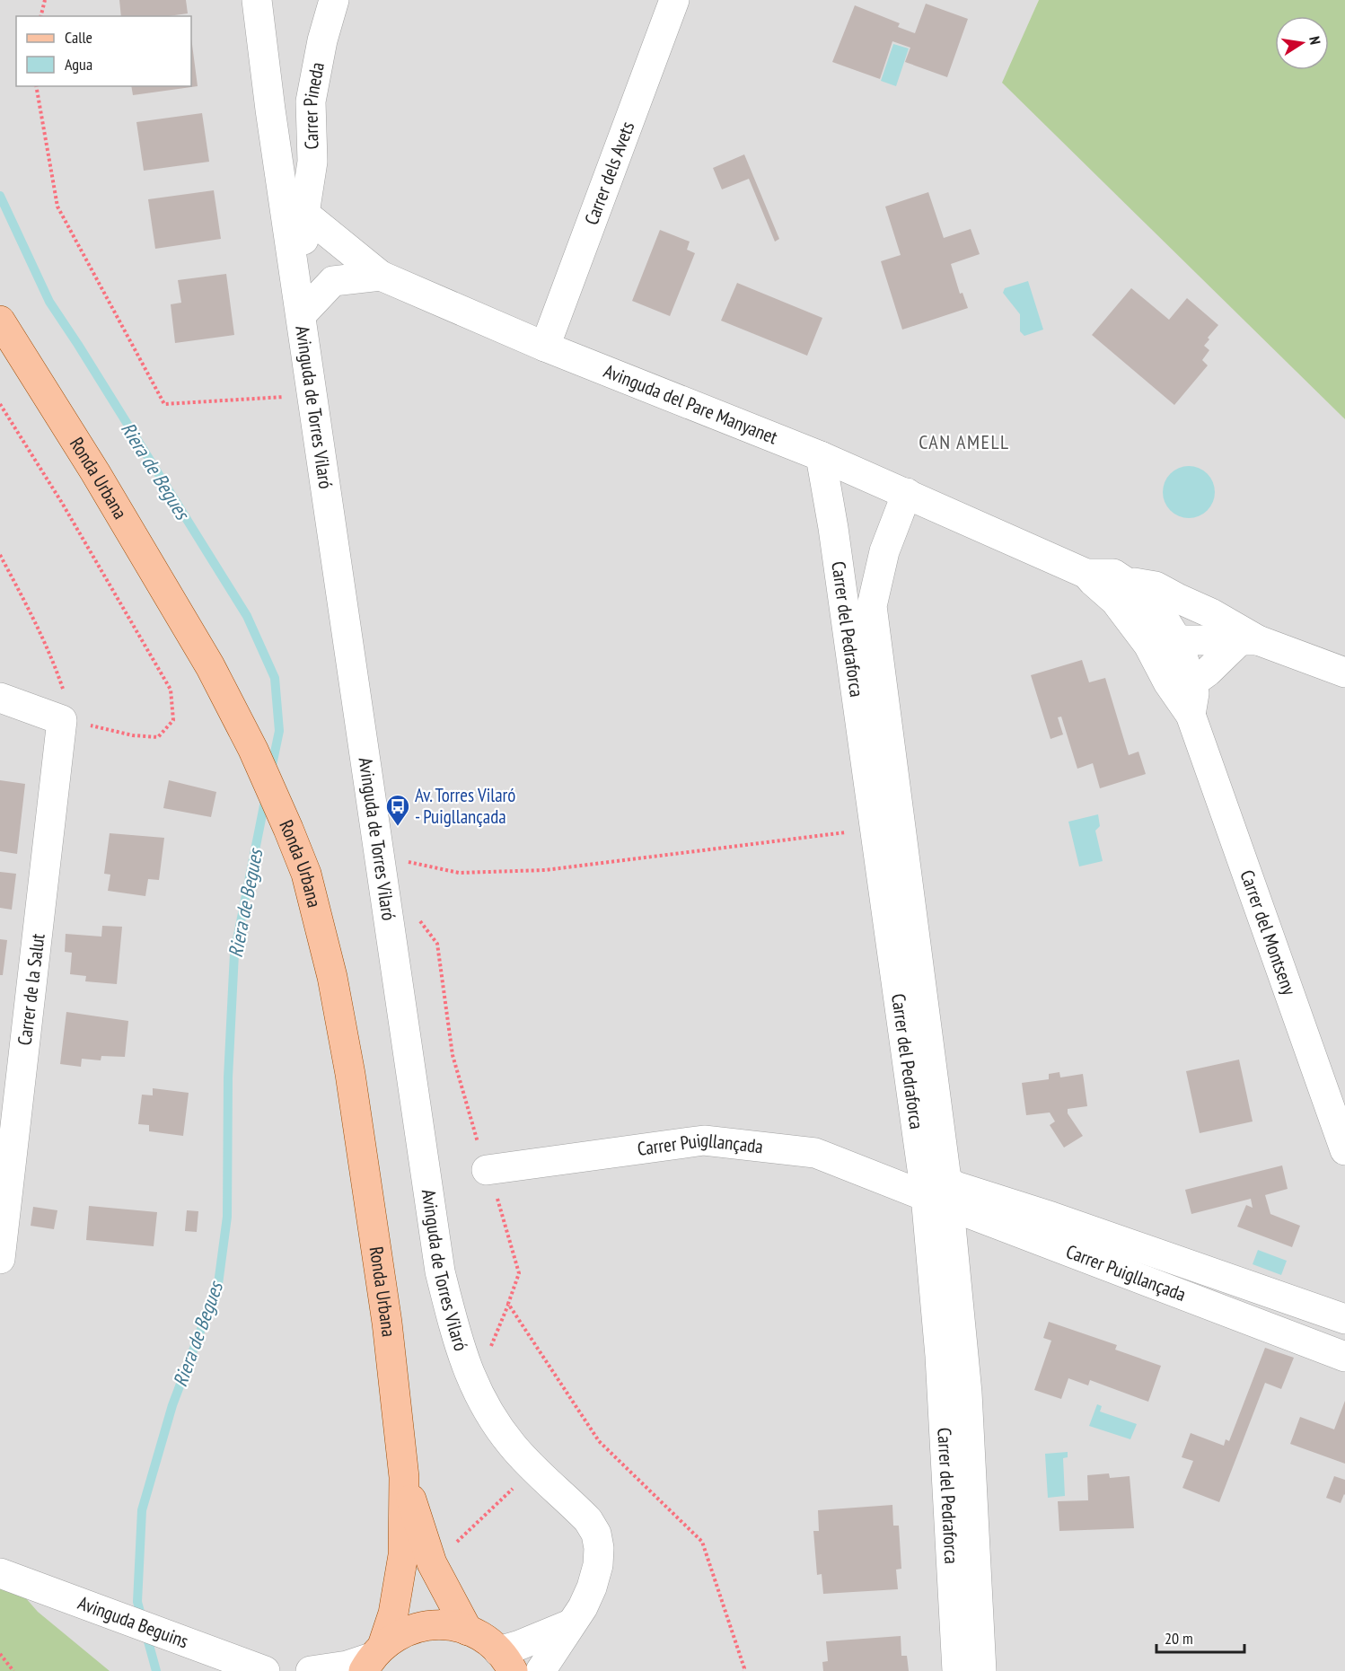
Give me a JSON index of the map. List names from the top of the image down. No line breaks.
{"streets":{"main road":["Ronda Urbana"],"street":["Carrer Pineda","Carrer dels Avets","Avinguda del Pare Manyanet","Avinguda de Torres Vilaró","Carrer del Pedraforca","Carrer del Montseny","Carrer de la Salut","Carrer Puigllançada","Avinguda Beguins"]},"crossings":[["Carrer Pineda","Avinguda del Pare Manyanet"],["Carrer Pineda","Avinguda de Torres Vilaró"],["Carrer dels Avets","Avinguda del Pare Manyanet"],["Avinguda del Pare Manyanet","Avinguda de Torres Vilaró"],["Avinguda del Pare Manyanet","Carrer del Pedraforca"],["Avinguda del Pare Manyanet","Carrer del Montseny"],["Carrer del Pedraforca","Carrer Puigllançada"]],"districts":["CAN AMELL"],"water":["Riera de Begues"],"places":{"bus stop":["Av. Torres Vilaró - Puigllançada"]},"legend":["Calle","Agua"],"scale_bar":"20 m","north":"right"}
